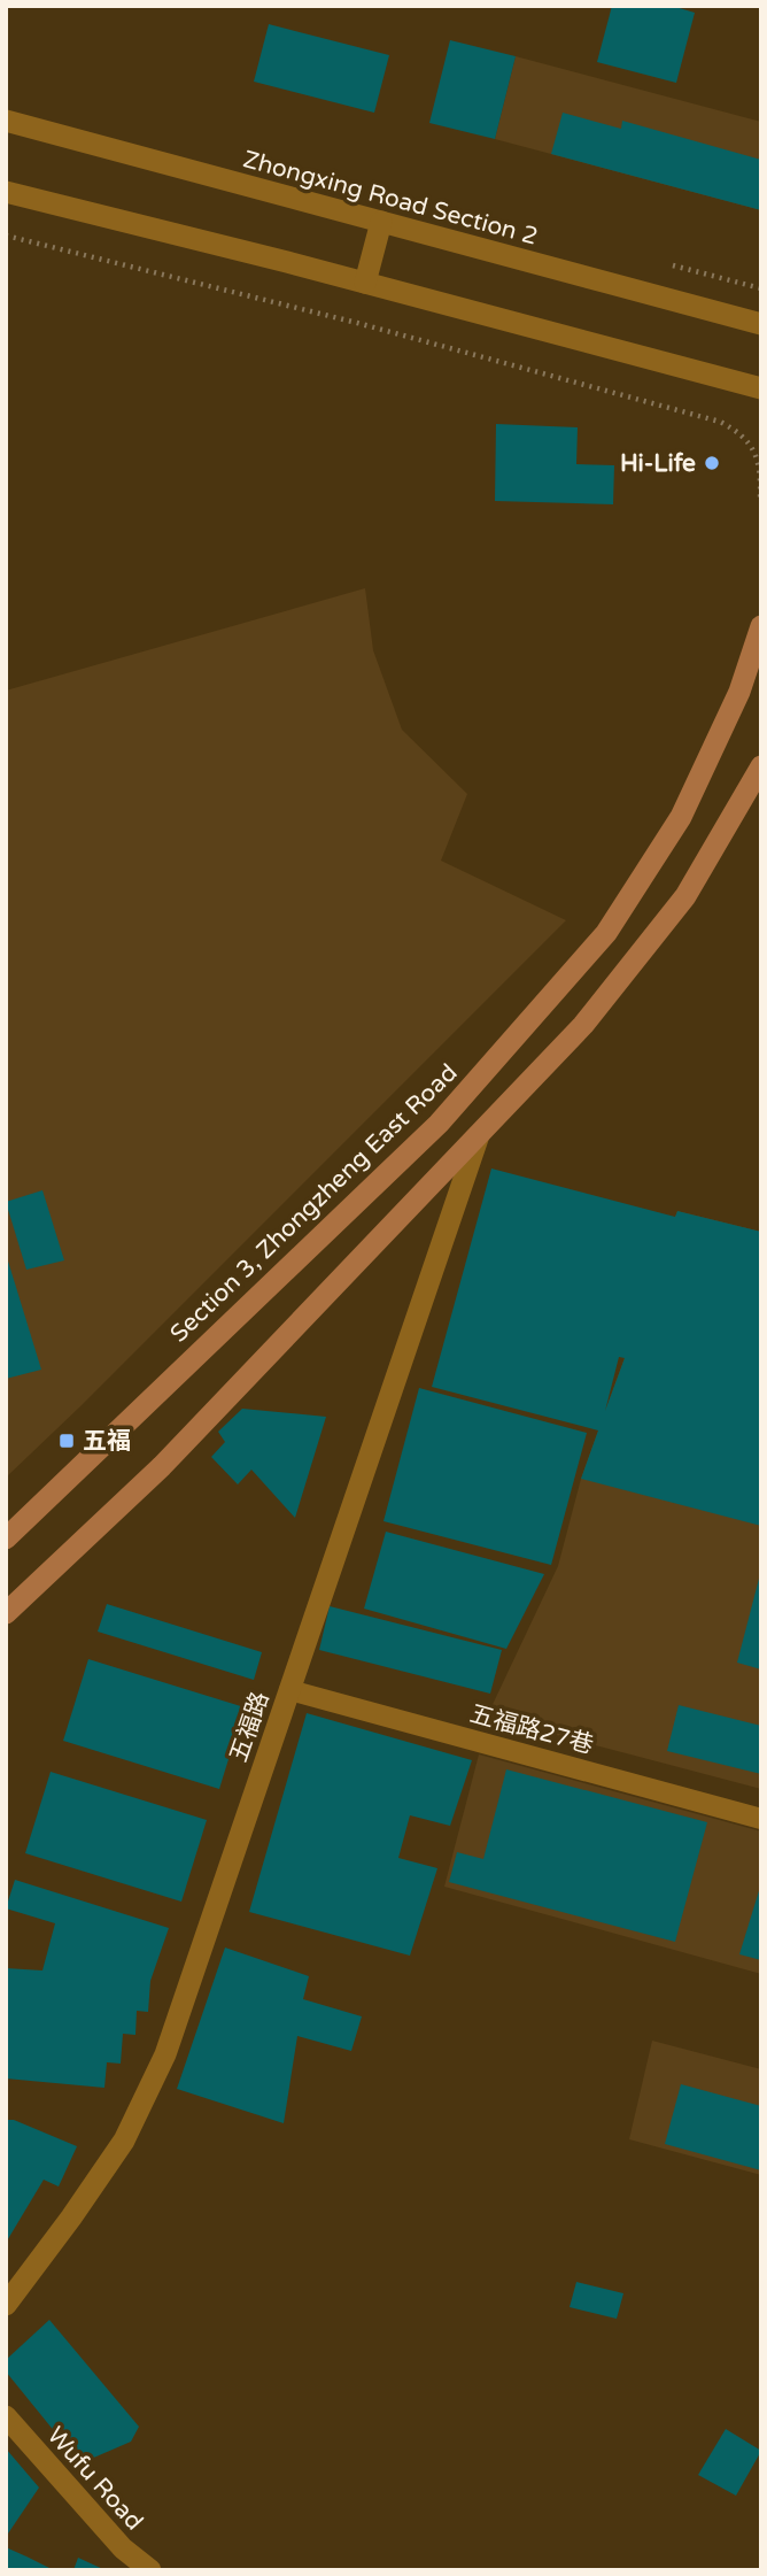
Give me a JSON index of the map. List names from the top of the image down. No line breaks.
{"streets":{"main road":["Section 3, Zhongzheng East Road"],"street":["Zhongxing Road Section 2","五福路","Wufu Road"],"lane":["五福路27巷"]},"crossings":[["五福路","五福路27巷"]],"places":{"other":["Hi-Life"],"transit":["五福"]}}
